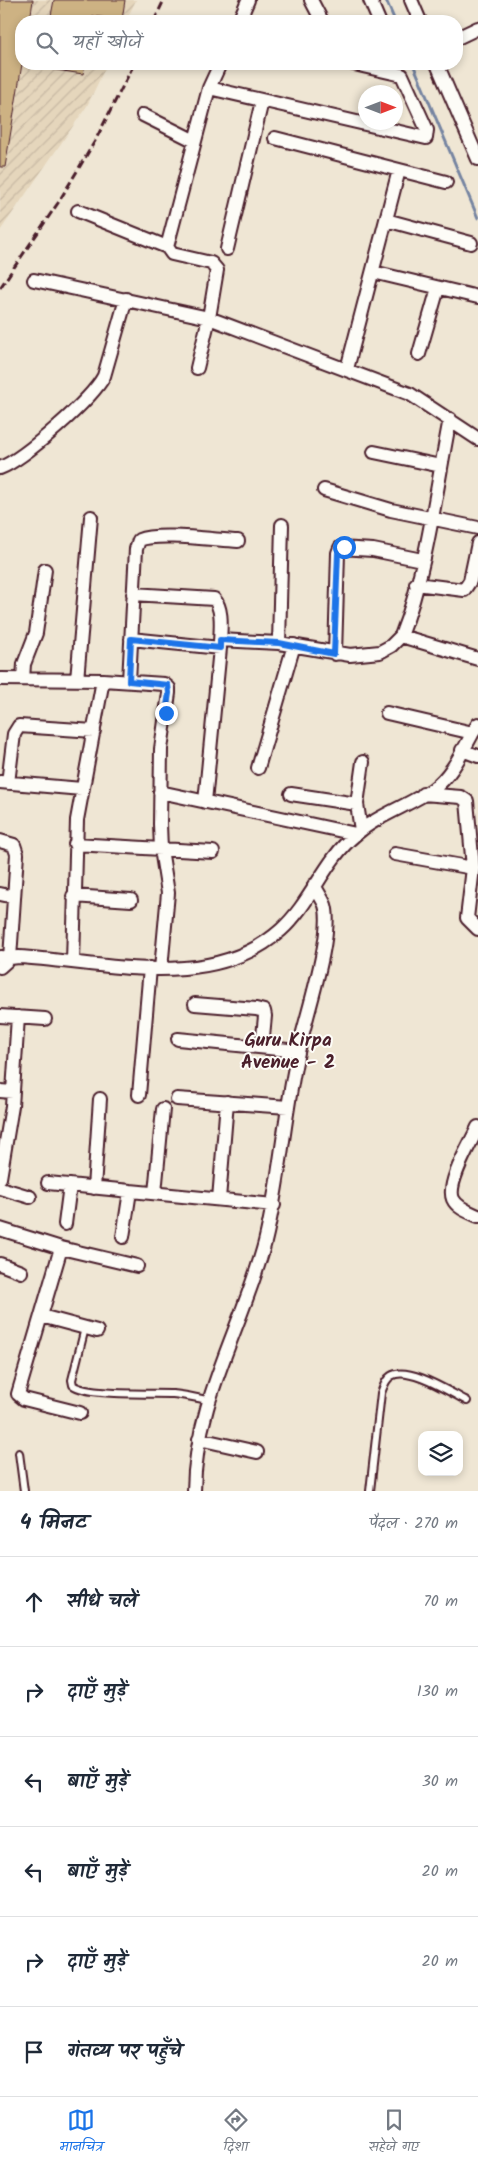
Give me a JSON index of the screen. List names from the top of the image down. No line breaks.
{"districts":["Guru Kirpa Avenue - 2"],"north":"right","page":{"search":"यहाँ खोजें","heading":["4 मिनट","पैदल · 270 m"],"list":[["सीधे चलें","70 m"],["दाएँ मुड़ें","130 m"],["बाएँ मुड़ें","30 m"],["बाएँ मुड़ें","20 m"],["दाएँ मुड़ें","20 m"],"गंतव्य पर पहुँचे"],"nav":["मानचित्र","दिशा","सहेजे गए"]}}
